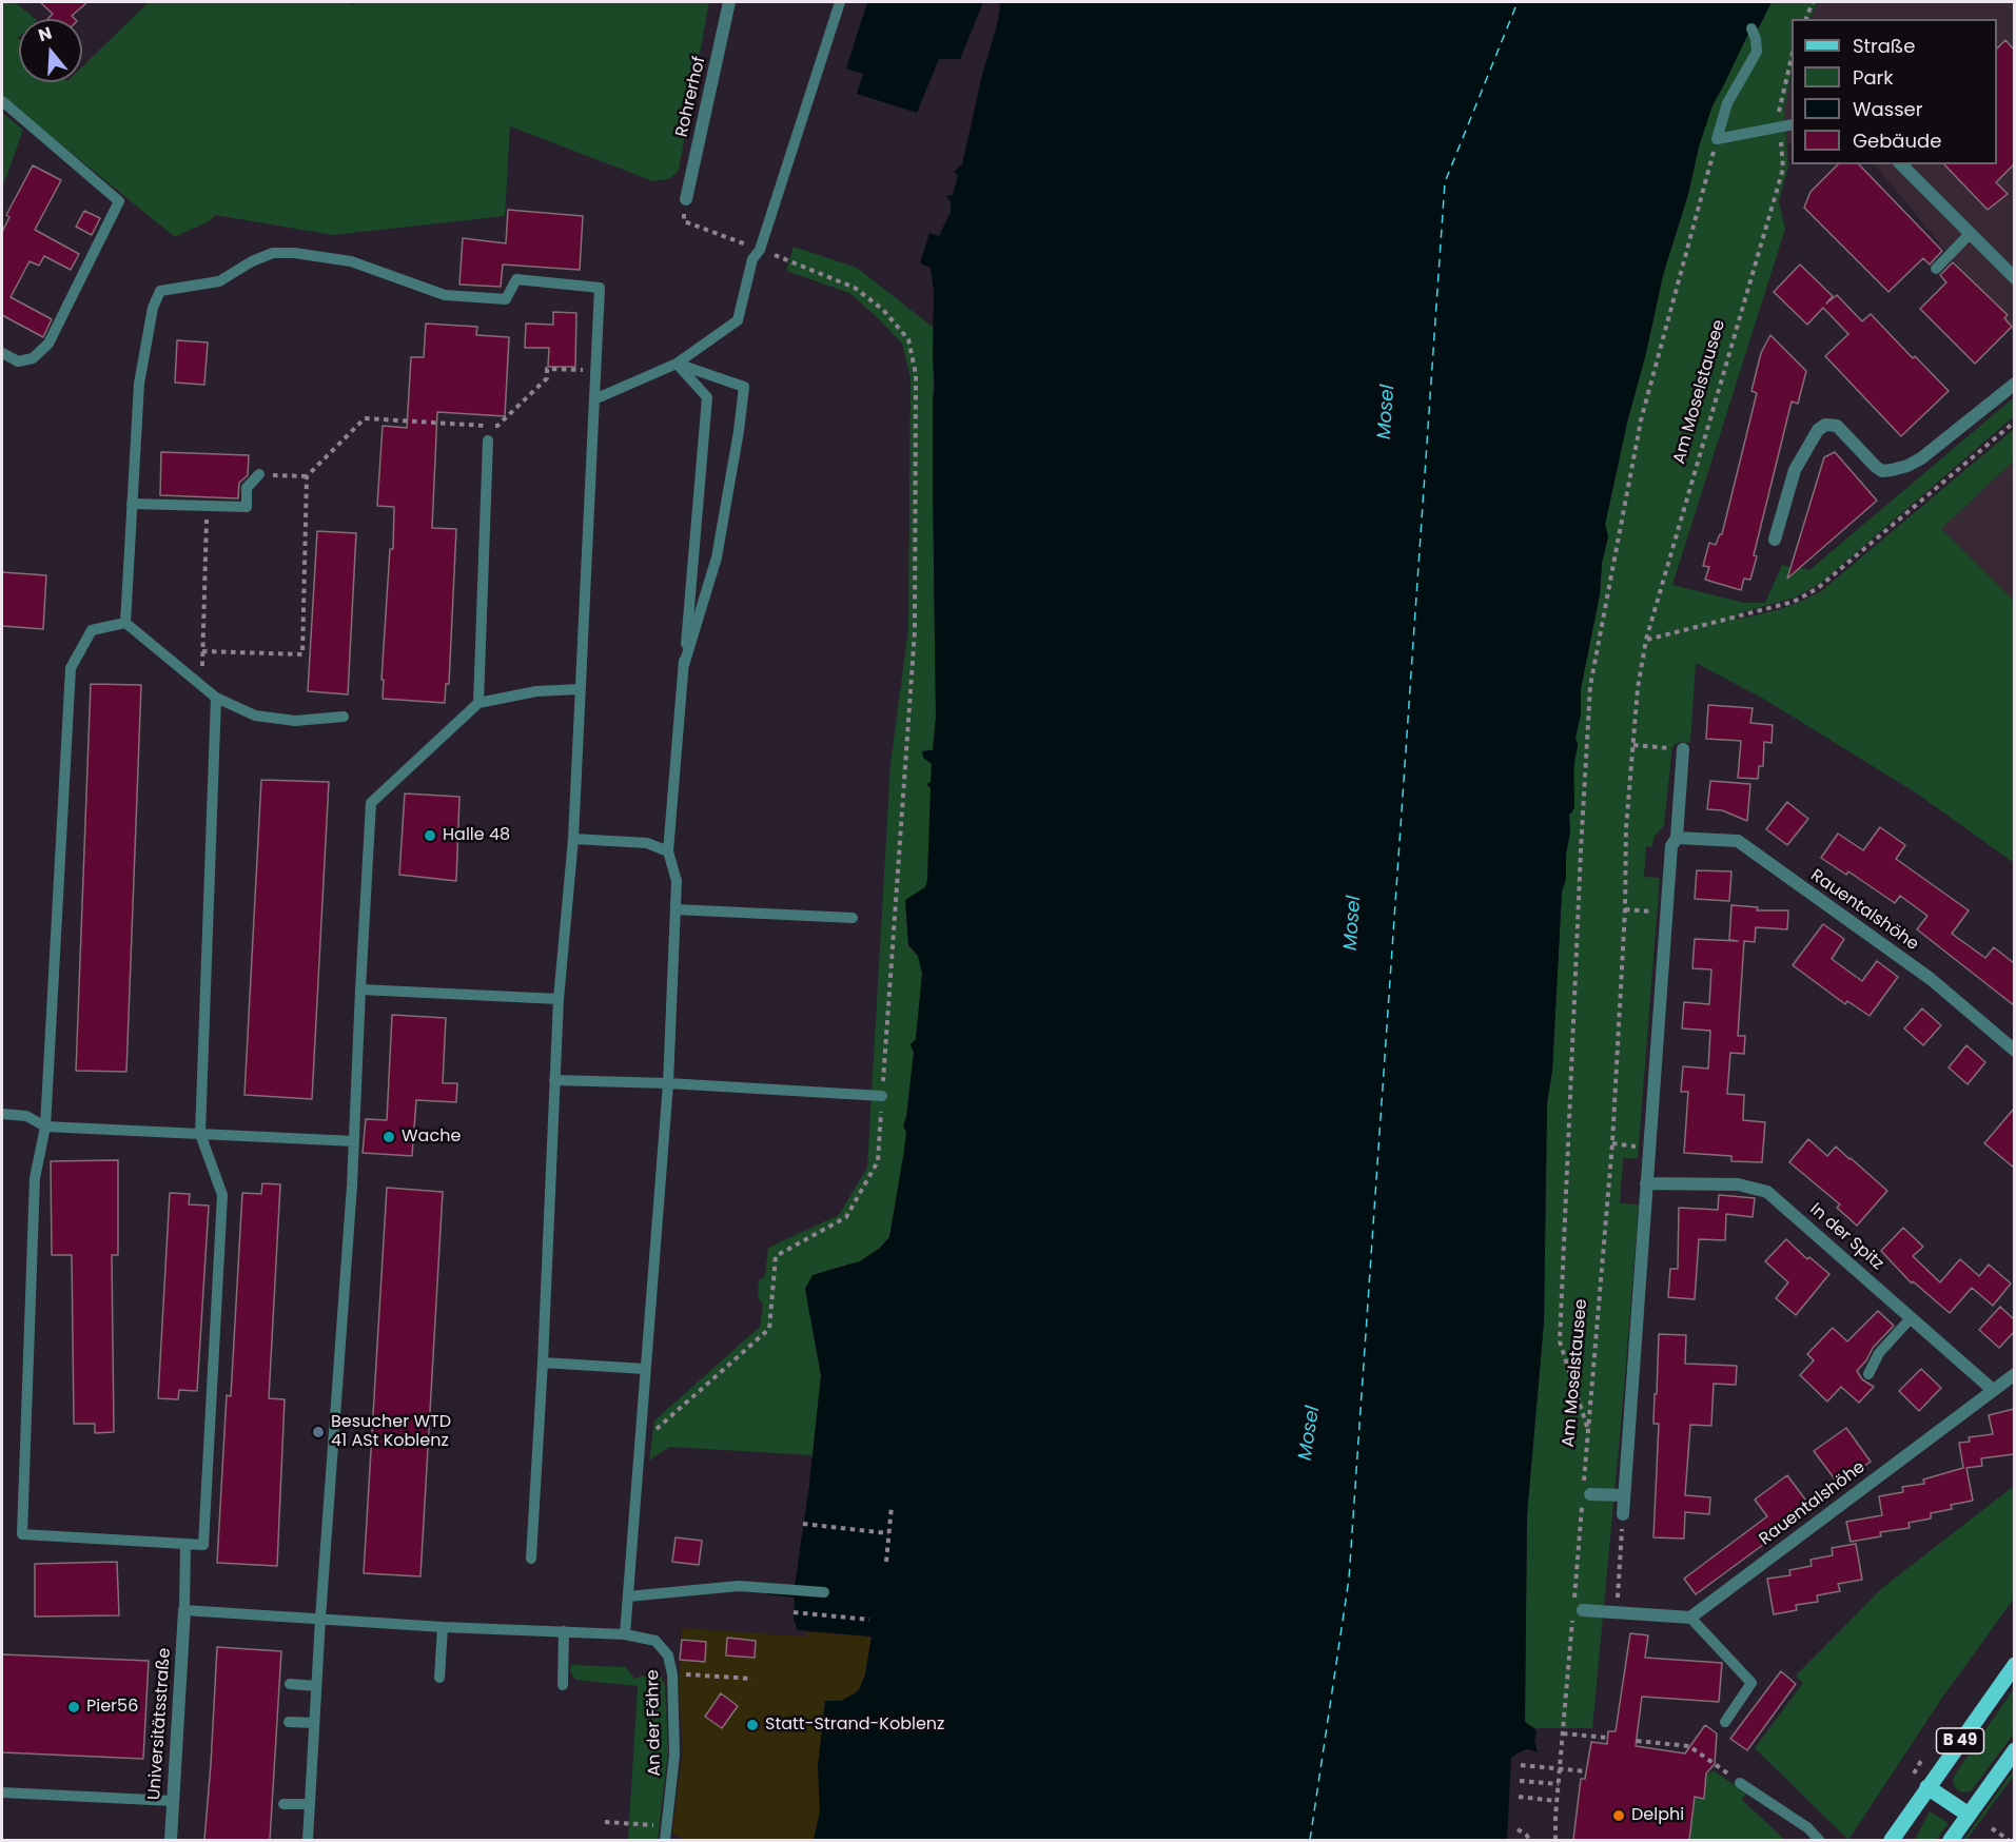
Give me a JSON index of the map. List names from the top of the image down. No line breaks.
{"streets":{"main road":["B 49"],"street":["Rohrerhof","Rauentalshöhe","In der Spitz","Universitätsstraße"],"lane":["An der Fähre"],"path":["Am Moselstausee"]},"crossings":[["Rauentalshöhe","In der Spitz"]],"water":["Mosel"],"places":["Halle 48","Wache","Besucher WTD 41 ASt Koblenz","Pier56","Statt-Strand-Koblenz","Delphi"],"legend":["Straße","Park","Wasser","Gebäude"],"north":"top"}
